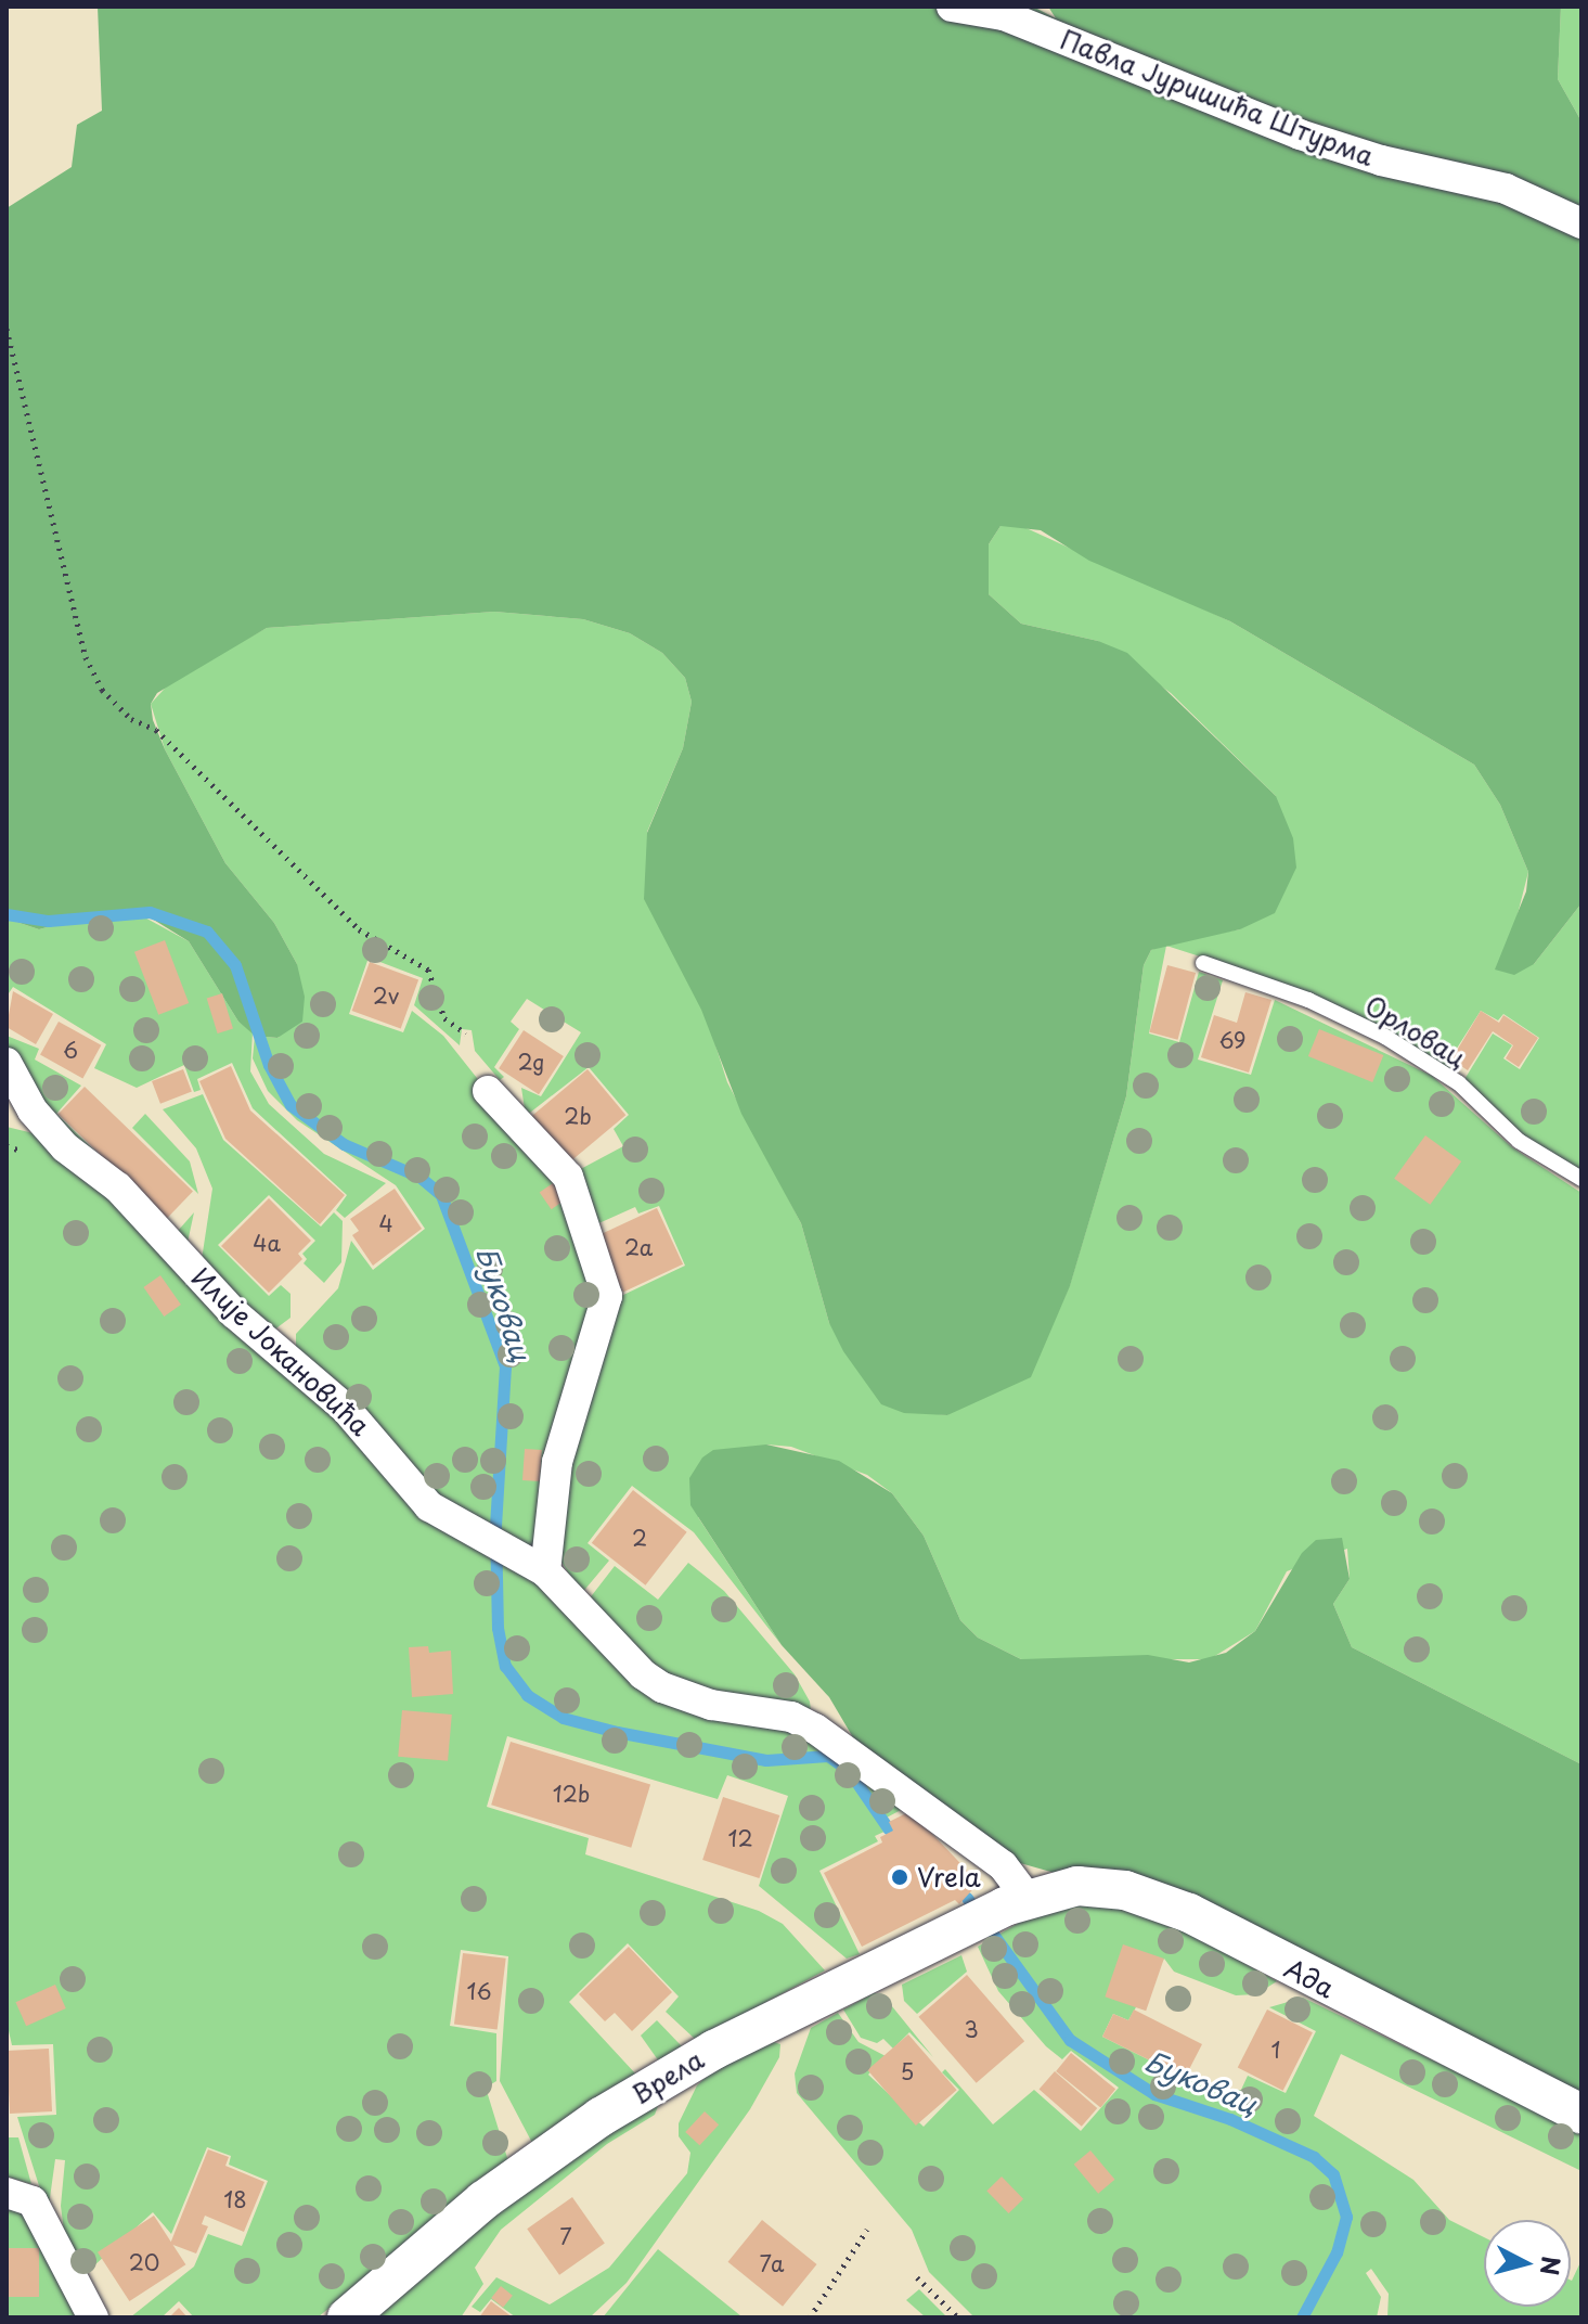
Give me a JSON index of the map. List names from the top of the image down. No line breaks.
{"streets":{"street":["Павла Јуришића Штурма","Илије Јокановића","Ада","Врела"],"lane":["Орловац"]},"crossings":[["Илије Јокановића","Ада"],["Илије Јокановића","Врела"],["Ада","Врела"]],"water":["Буковац"],"places":["Vrela"],"house_numbers":["2v","69","6","2g","2b","4","4a","2a","2","12b","12","16","3","1","5","18","7","20","7a"],"north":"right"}
